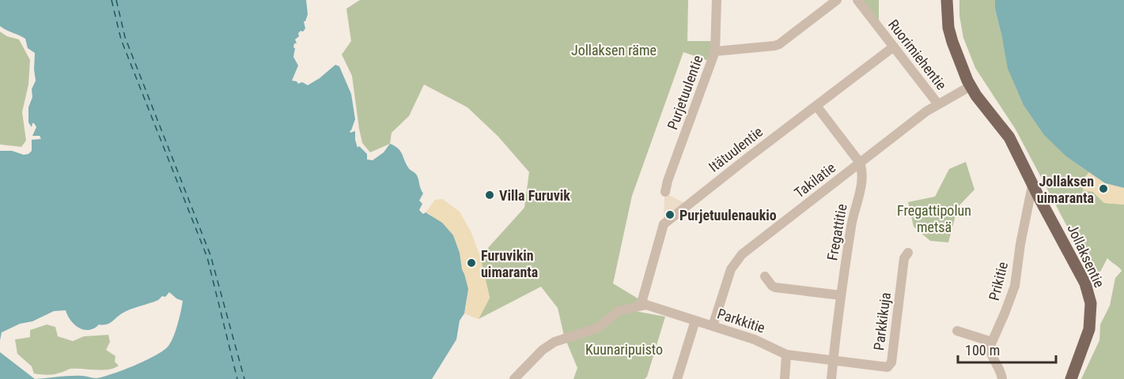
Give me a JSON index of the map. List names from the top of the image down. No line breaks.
{"streets":{"main road":["Jollaksentie"],"street":["Ruorimiehentie","Purjetuulentie","Itätuulentie","Takilatie","Fregattitie","Prikitie","Parkkitie","Parkkikuja"]},"crossings":[["Ruorimiehentie","Itätuulentie"],["Ruorimiehentie","Takilatie"],["Itätuulentie","Parkkitie"],["Takilatie","Fregattitie"],["Takilatie","Jollaksentie"],["Takilatie","Parkkitie"],["Fregattitie","Parkkitie"],["Fregattitie","Parkkikuja"],["Jollaksentie","Prikitie"],["Parkkitie","Parkkikuja"]],"parks":["Jollaksen räme","Fregattipolun metsä","Kuunaripuisto"],"places":["Jollaksen uimaranta","Villa Furuvik","Purjetuulenaukio","Furuvikin uimaranta"],"scale_bar":"100 m"}
